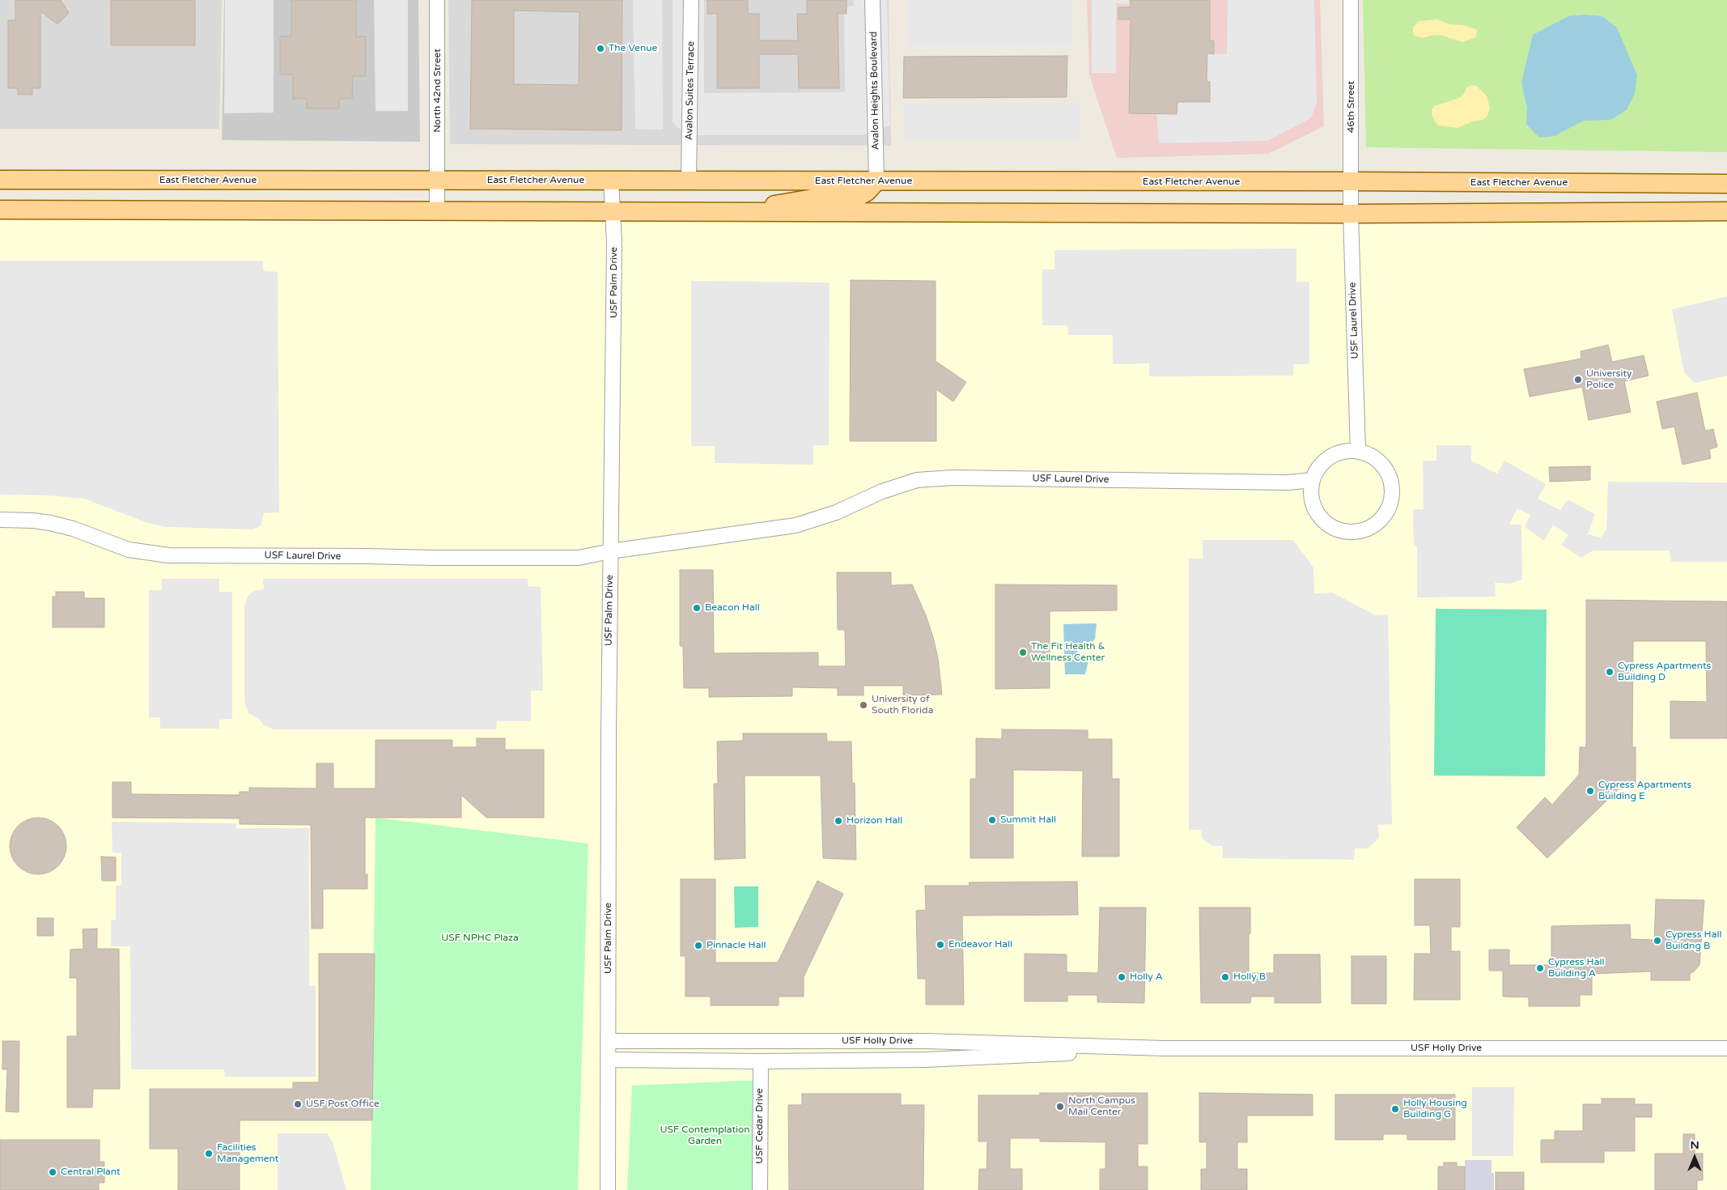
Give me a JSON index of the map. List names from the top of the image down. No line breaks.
{"streets":{"main road":["East Fletcher Avenue"],"street":["North 42nd Street","Avalon Suites Terrace","Avalon Heights Boulevard","46th Street","USF Palm Drive","USF Laurel Drive","USF Holly Drive","USF Cedar Drive"]},"crossings":[["North 42nd Street","East Fletcher Avenue"],["Avalon Suites Terrace","East Fletcher Avenue"],["Avalon Heights Boulevard","East Fletcher Avenue"],["46th Street","East Fletcher Avenue"],["46th Street","USF Laurel Drive"],["East Fletcher Avenue","USF Palm Drive"],["USF Palm Drive","USF Laurel Drive"],["USF Palm Drive","USF Holly Drive"],["USF Holly Drive","USF Cedar Drive"]],"parks":["USF NPHC Plaza","USF Contemplation Garden"],"places":["The Venue","University Police","Beacon Hall","The Fit Health & Wellness Center","Cypress Apartments Building D","University of South Florida","Cypress Apartments Building E","Summit Hall","Horizon Hall","Cypress Hall Buildng B","Endeavor Hall","Pinnacle Hall","Cypress Hall Building A","Holly A","Holly B","USF Post Office","North Campus Mail Center","Holly Housing Building G","Facilities Management","Central Plant"],"north":"top"}
